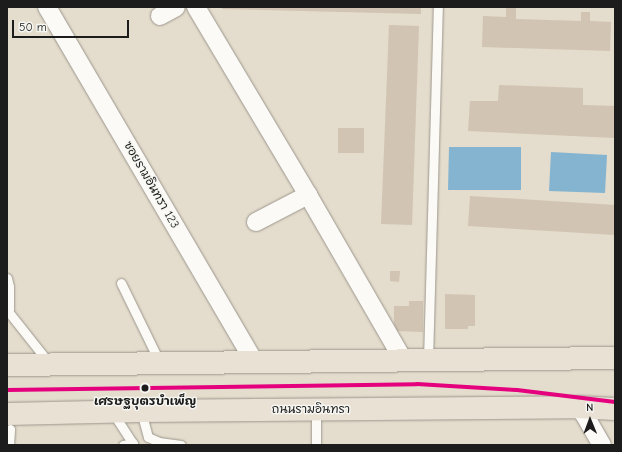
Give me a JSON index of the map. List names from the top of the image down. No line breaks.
{"streets":{"highway":["ถนนรามอินทรา"],"street":["ซอยรามอินทรา 123"]},"places":["เศรษฐบุตรบำเพ็ญ"],"scale_bar":"50 m","north":"top"}
